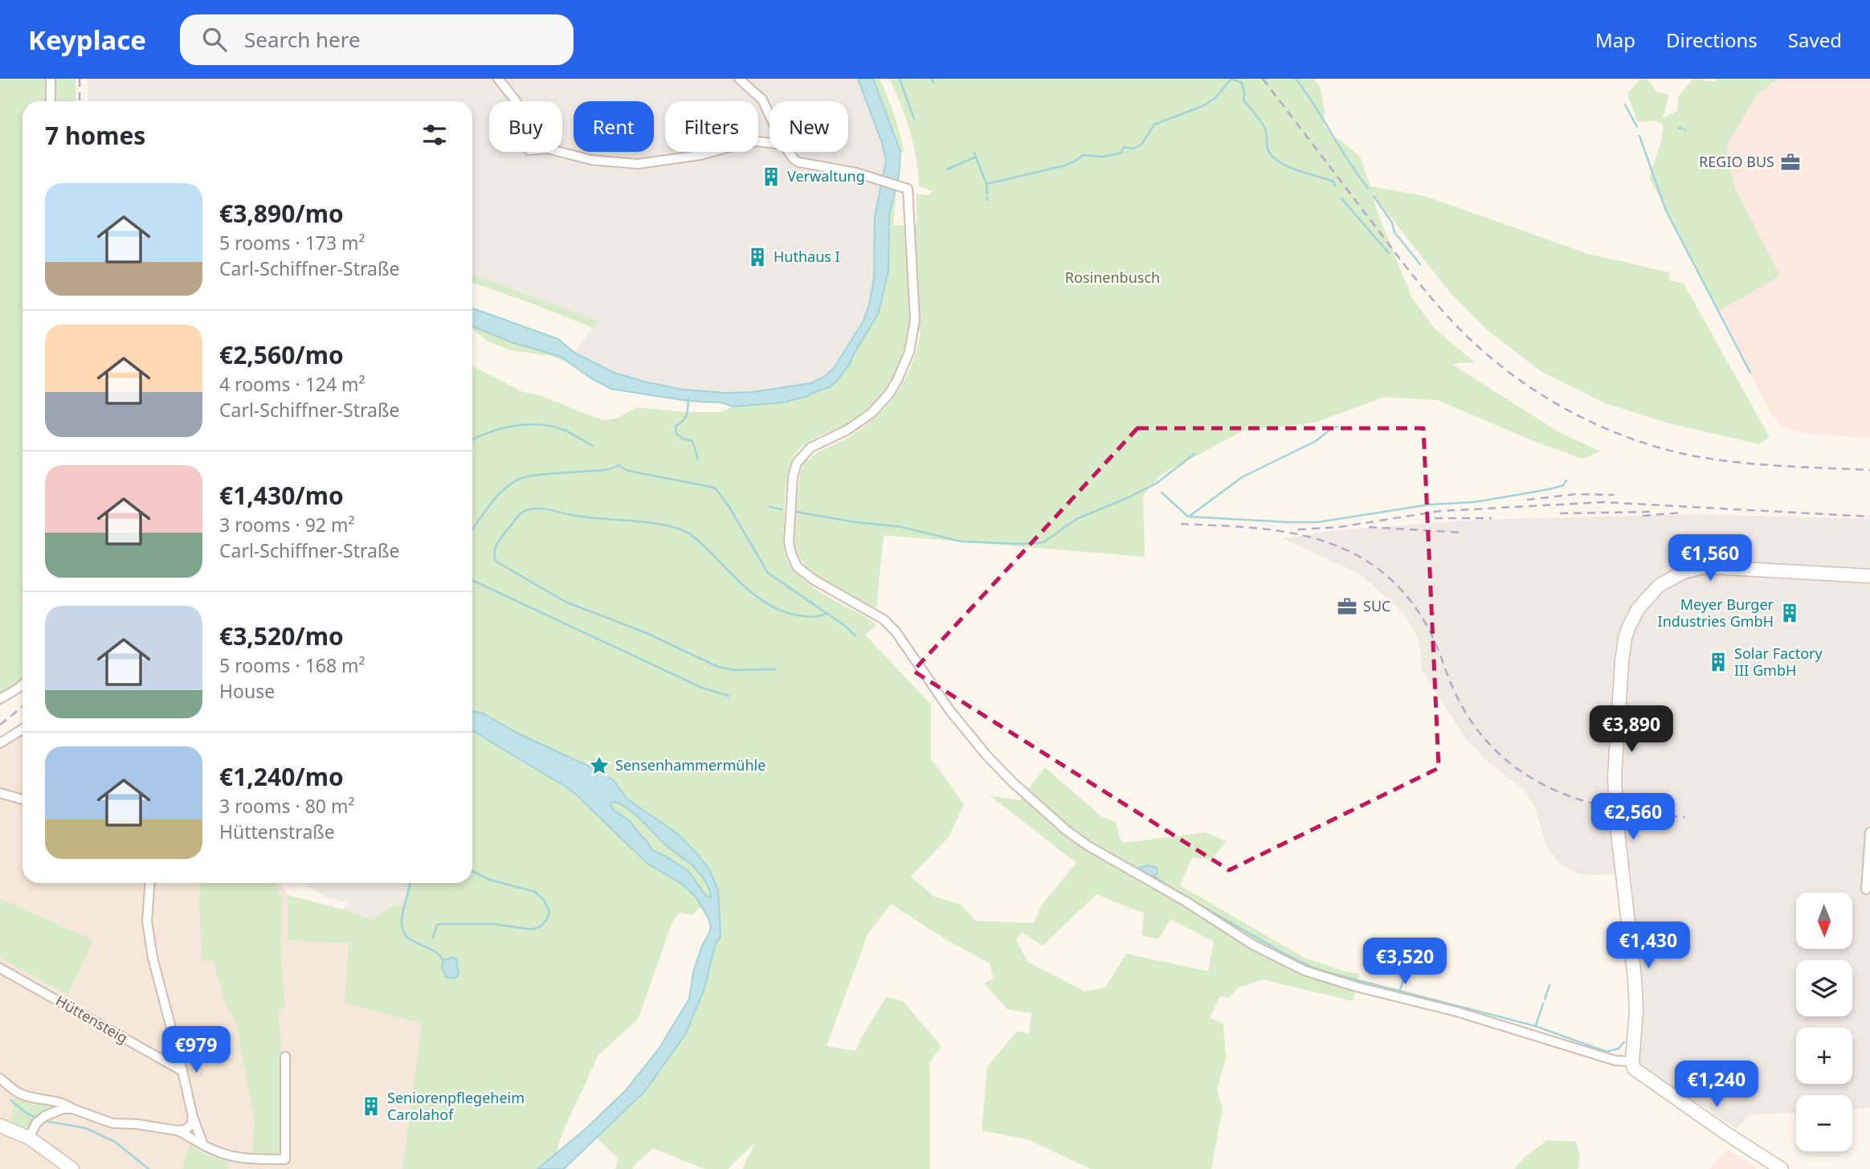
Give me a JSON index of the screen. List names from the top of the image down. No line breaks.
{"streets":{"street":["Hüttensteig"]},"parks":["Rosinenbusch"],"places":{"office":["REGIO BUS","SUC"],"building":["Verwaltung","Huthaus I","Meyer Burger Industries GmbH","Solar Factory III GmbH","Seniorenpflegeheim Carolahof"],"place":["Sensenhammermühle"]},"north":"bottom","page":{"header":"Keyplace","search":"Search here","nav":["Map","Directions","Saved"],"chip":["Buy","Rent","Filters","New"],"heading":"7 homes","list":[{"name":"€3,890/mo","note":"5 rooms · 173 m² · Carl-Schiffner-Straße"},{"name":"€2,560/mo","note":"4 rooms · 124 m² · Carl-Schiffner-Straße"},{"name":"€1,430/mo","note":"3 rooms · 92 m² · Carl-Schiffner-Straße"},{"name":"€3,520/mo","note":"5 rooms · 168 m² · House"},{"name":"€1,240/mo","note":"3 rooms · 80 m² · Hüttenstraße"}],"price":["€1,560","€3,890","€2,560","€1,430","€3,520","€979","€1,240"],"map_buttons":["+","−"]}}
